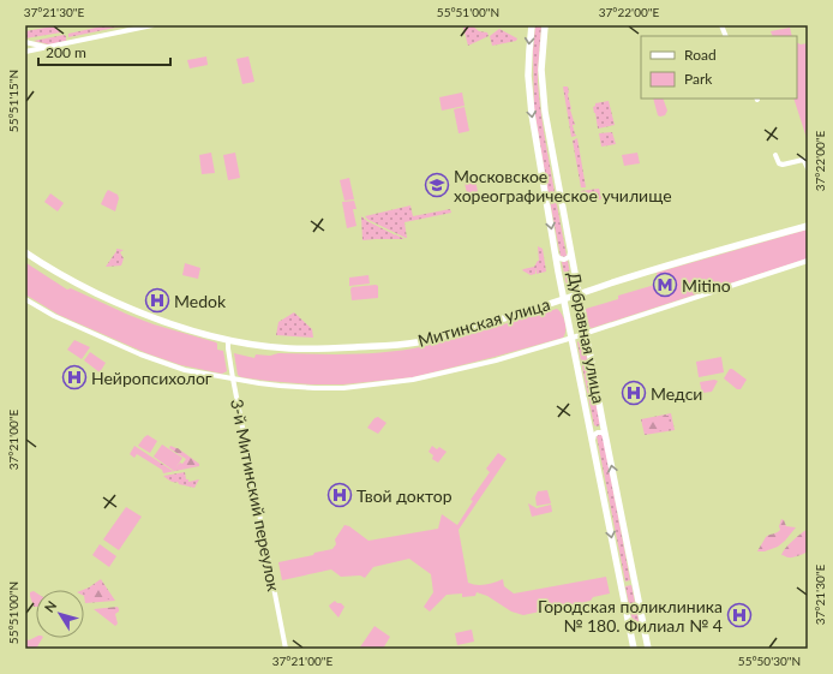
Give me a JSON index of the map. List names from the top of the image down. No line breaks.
{"streets":{"main road":["Митинская улица","Дубравная улица"],"street":["3-й Митинский переулок"]},"crossings":[["Митинская улица","Дубравная улица"],["Митинская улица","3-й Митинский переулок"]],"places":{"school or university":["Московское хореографическое училище"],"metro station":["Mitino"],"hospital":["Medok","Нейропсихолог","Медси","Твой доктор","Городская поликлиника № 180. Филиал № 4"]},"legend":["Road","Park"],"scale_bar":"200 m","north":"top left","coordinates":["37°21'30\"E","55°51'00\"N","37°22'00\"E","55°51'15\"N","37°21'00\"E","55°50'30\"N"]}
